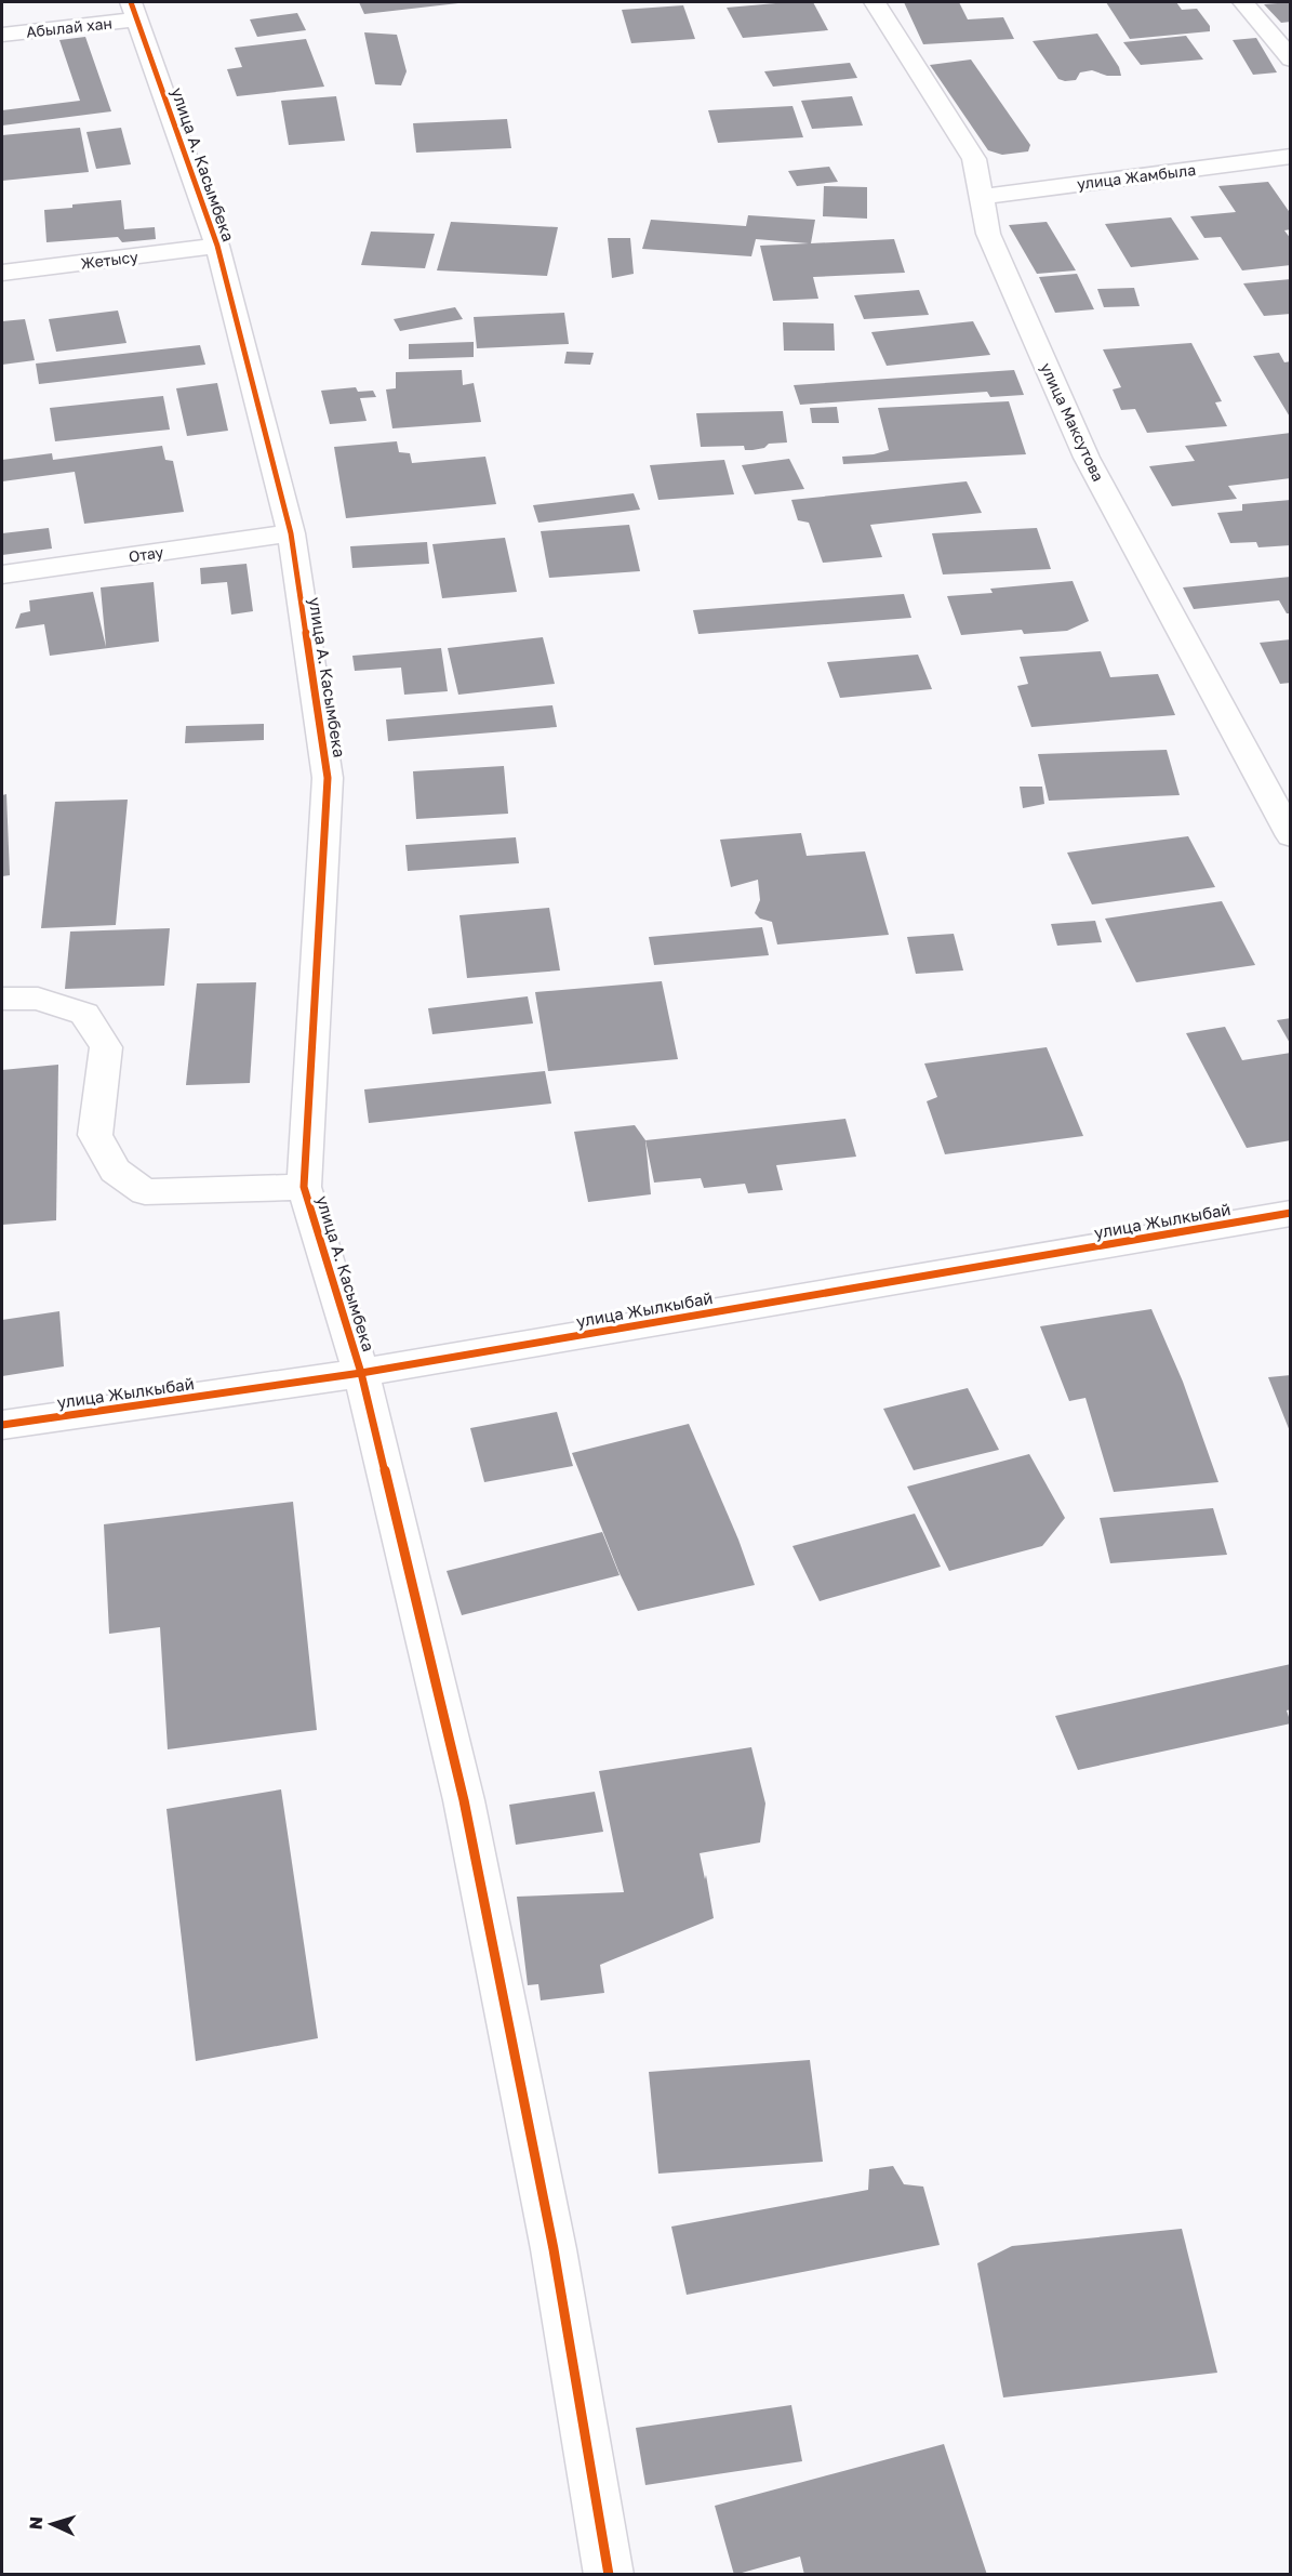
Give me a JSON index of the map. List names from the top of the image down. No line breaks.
{"streets":{"street":["Абылай хан","улица А. Касымбека","улица Жамбыла","Жетысу","улица Максутова","Отау","улица Жылкыбай"]},"crossings":[["Абылай хан","улица А. Касымбека"],["улица А. Касымбека","Жетысу"],["улица А. Касымбека","Отау"],["улица А. Касымбека","улица Жылкыбай"],["улица Жамбыла","улица Максутова"]],"north":"left"}
